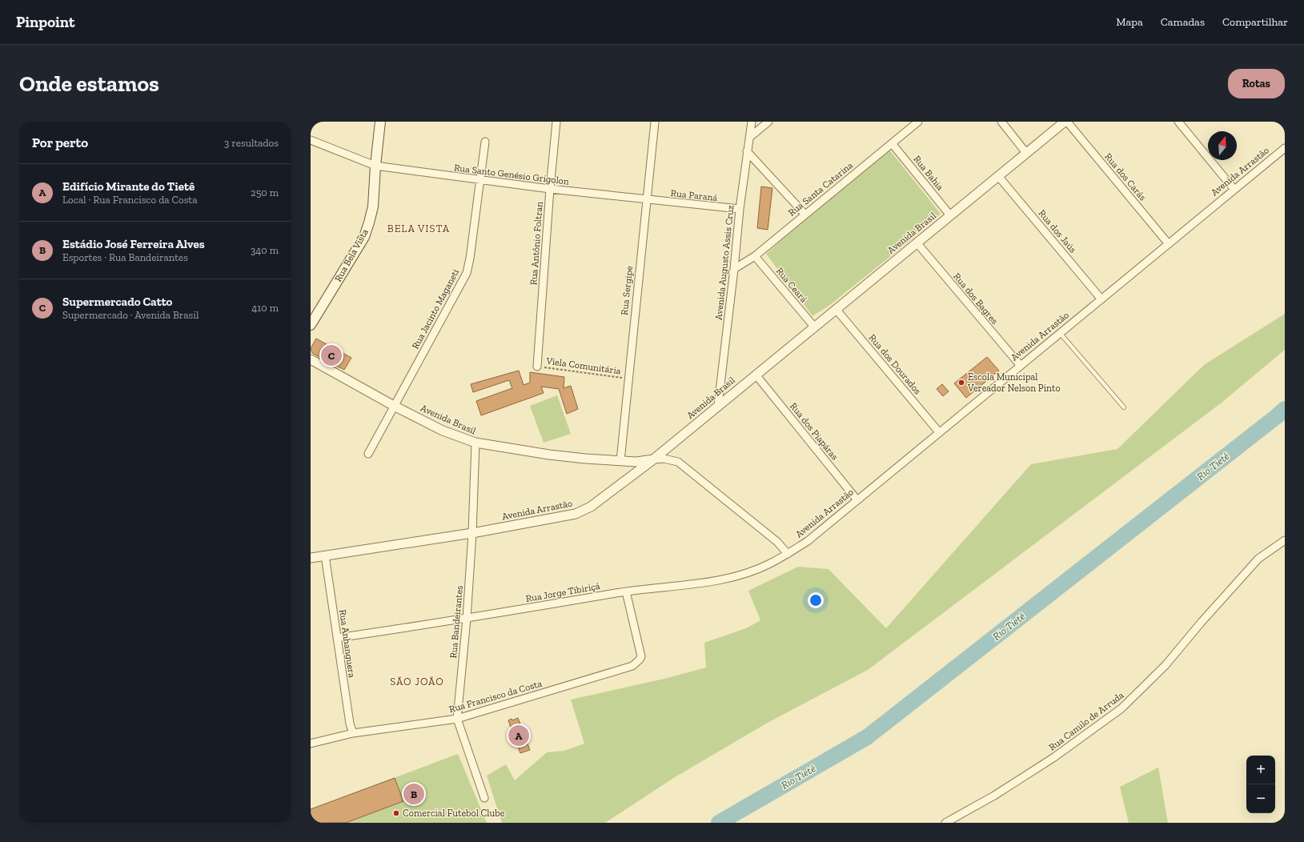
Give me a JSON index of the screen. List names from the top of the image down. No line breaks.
{"streets":{"main road":["Rua Bela Vista"],"street":["Avenida Arrastão","Rua Bahia","Rua Santo Genésio Grigolon","Rua dos Carás","Rua Santa Catarina","Rua Paraná","Rua dos Jaús","Avenida Brasil","Rua Antônio Foltran","Avenida Augusto Assis Cruz","Rua Ceará","Rua Sergipe","Rua dos Bagres","Rua Jacinto Maganeti","Rua dos Dourados","Rua dos Piapáras","Rua Jorge Tibiriçá","Rua Bandeirantes","Rua Anhanguera","Rua Francisco da Costa","Rua Camilo de Arruda"],"path":["Viela Comunitária"]},"crossings":[["Avenida Arrastão","Rua dos Carás"],["Avenida Arrastão","Rua dos Jaús"],["Avenida Arrastão","Avenida Brasil"],["Avenida Arrastão","Rua dos Bagres"],["Avenida Arrastão","Rua dos Dourados"],["Avenida Arrastão","Rua dos Piapáras"],["Avenida Arrastão","Rua Jorge Tibiriçá"],["Avenida Arrastão","Rua Bandeirantes"],["Avenida Arrastão","Rua Anhanguera"],["Rua Bahia","Rua Santa Catarina"],["Rua Bahia","Avenida Brasil"],["Rua Santo Genésio Grigolon","Rua Paraná"],["Rua Santo Genésio Grigolon","Rua Antônio Foltran"],["Rua Santo Genésio Grigolon","Rua Bela Vista"],["Rua Santo Genésio Grigolon","Rua Sergipe"],["Rua Santo Genésio Grigolon","Rua Jacinto Maganeti"],["Rua dos Carás","Avenida Brasil"],["Rua Santa Catarina","Avenida Augusto Assis Cruz"],["Rua Santa Catarina","Rua Ceará"],["Rua Paraná","Avenida Augusto Assis Cruz"],["Rua Paraná","Rua Sergipe"],["Rua dos Jaús","Avenida Brasil"],["Avenida Brasil","Avenida Augusto Assis Cruz"],["Avenida Brasil","Rua Ceará"],["Avenida Brasil","Rua Sergipe"],["Avenida Brasil","Rua dos Bagres"],["Avenida Brasil","Rua Jacinto Maganeti"],["Avenida Brasil","Rua dos Dourados"],["Avenida Brasil","Rua dos Piapáras"],["Avenida Brasil","Rua Bandeirantes"],["Rua Antônio Foltran","Viela Comunitária"],["Rua Sergipe","Viela Comunitária"],["Rua Jorge Tibiriçá","Rua Bandeirantes"],["Rua Jorge Tibiriçá","Rua Anhanguera"],["Rua Jorge Tibiriçá","Rua Francisco da Costa"],["Rua Bandeirantes","Rua Francisco da Costa"],["Rua Anhanguera","Rua Francisco da Costa"]],"districts":["BELA VISTA","SÃO JOÃO"],"water":["Rio Tietê"],"places":["Escola Municipal Vereador Nelson Pinto","Comercial Futebol Clube"],"north":"top","page":{"header":"Pinpoint","nav":["Mapa","Camadas","Compartilhar"],"buttons":"Rotas","title":"Onde estamos","heading":["Por perto","3 resultados"],"list":[{"mark":"A","name":"Edifício Mirante do Tietê","note":"Local · Rua Francisco da Costa","value":"250 m"},{"mark":"B","name":"Estádio José Ferreira Alves","note":"Esportes · Rua Bandeirantes","value":"340 m"},{"mark":"C","name":"Supermercado Catto","note":"Supermercado · Avenida Brasil","value":"410 m"}],"pins":["C","A","B"],"map_buttons":["+","−"]}}
